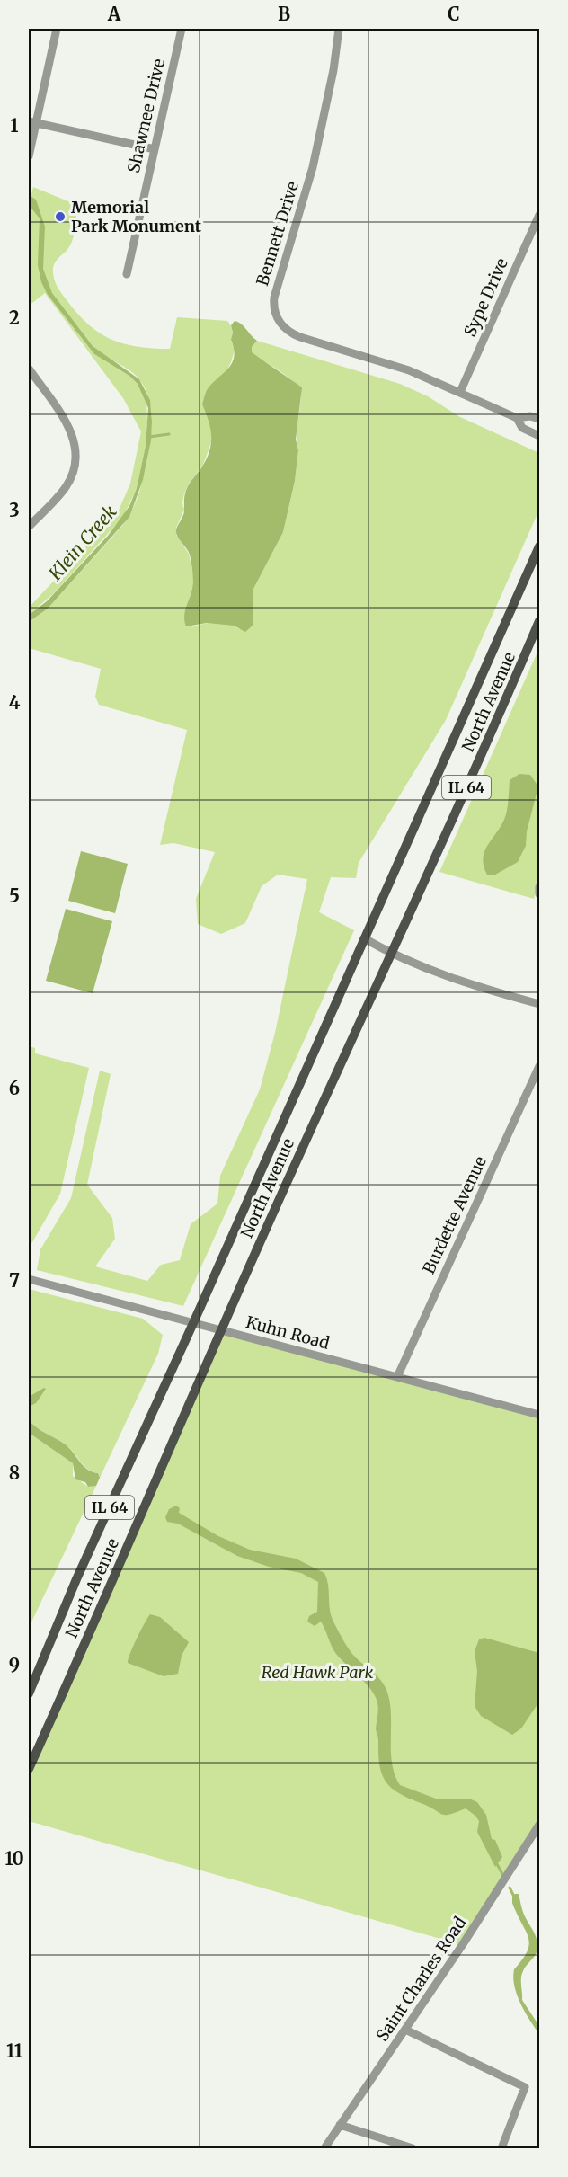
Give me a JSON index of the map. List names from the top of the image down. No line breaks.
{"streets":{"main road":["North Avenue","IL 64"],"street":["Shawnee Drive","Bennett Drive","Sype Drive","Burdette Avenue","Kuhn Road","Saint Charles Road"]},"crossings":[["Bennett Drive","Sype Drive"],["North Avenue","Kuhn Road"],["Burdette Avenue","Kuhn Road"]],"water":["Klein Creek"],"parks":["Red Hawk Park"],"places":["Memorial Park Monument"],"grid":{"columns":["A","B","C"],"rows":["1","2","3","4","5","6","7","8","9","10","11"]}}
